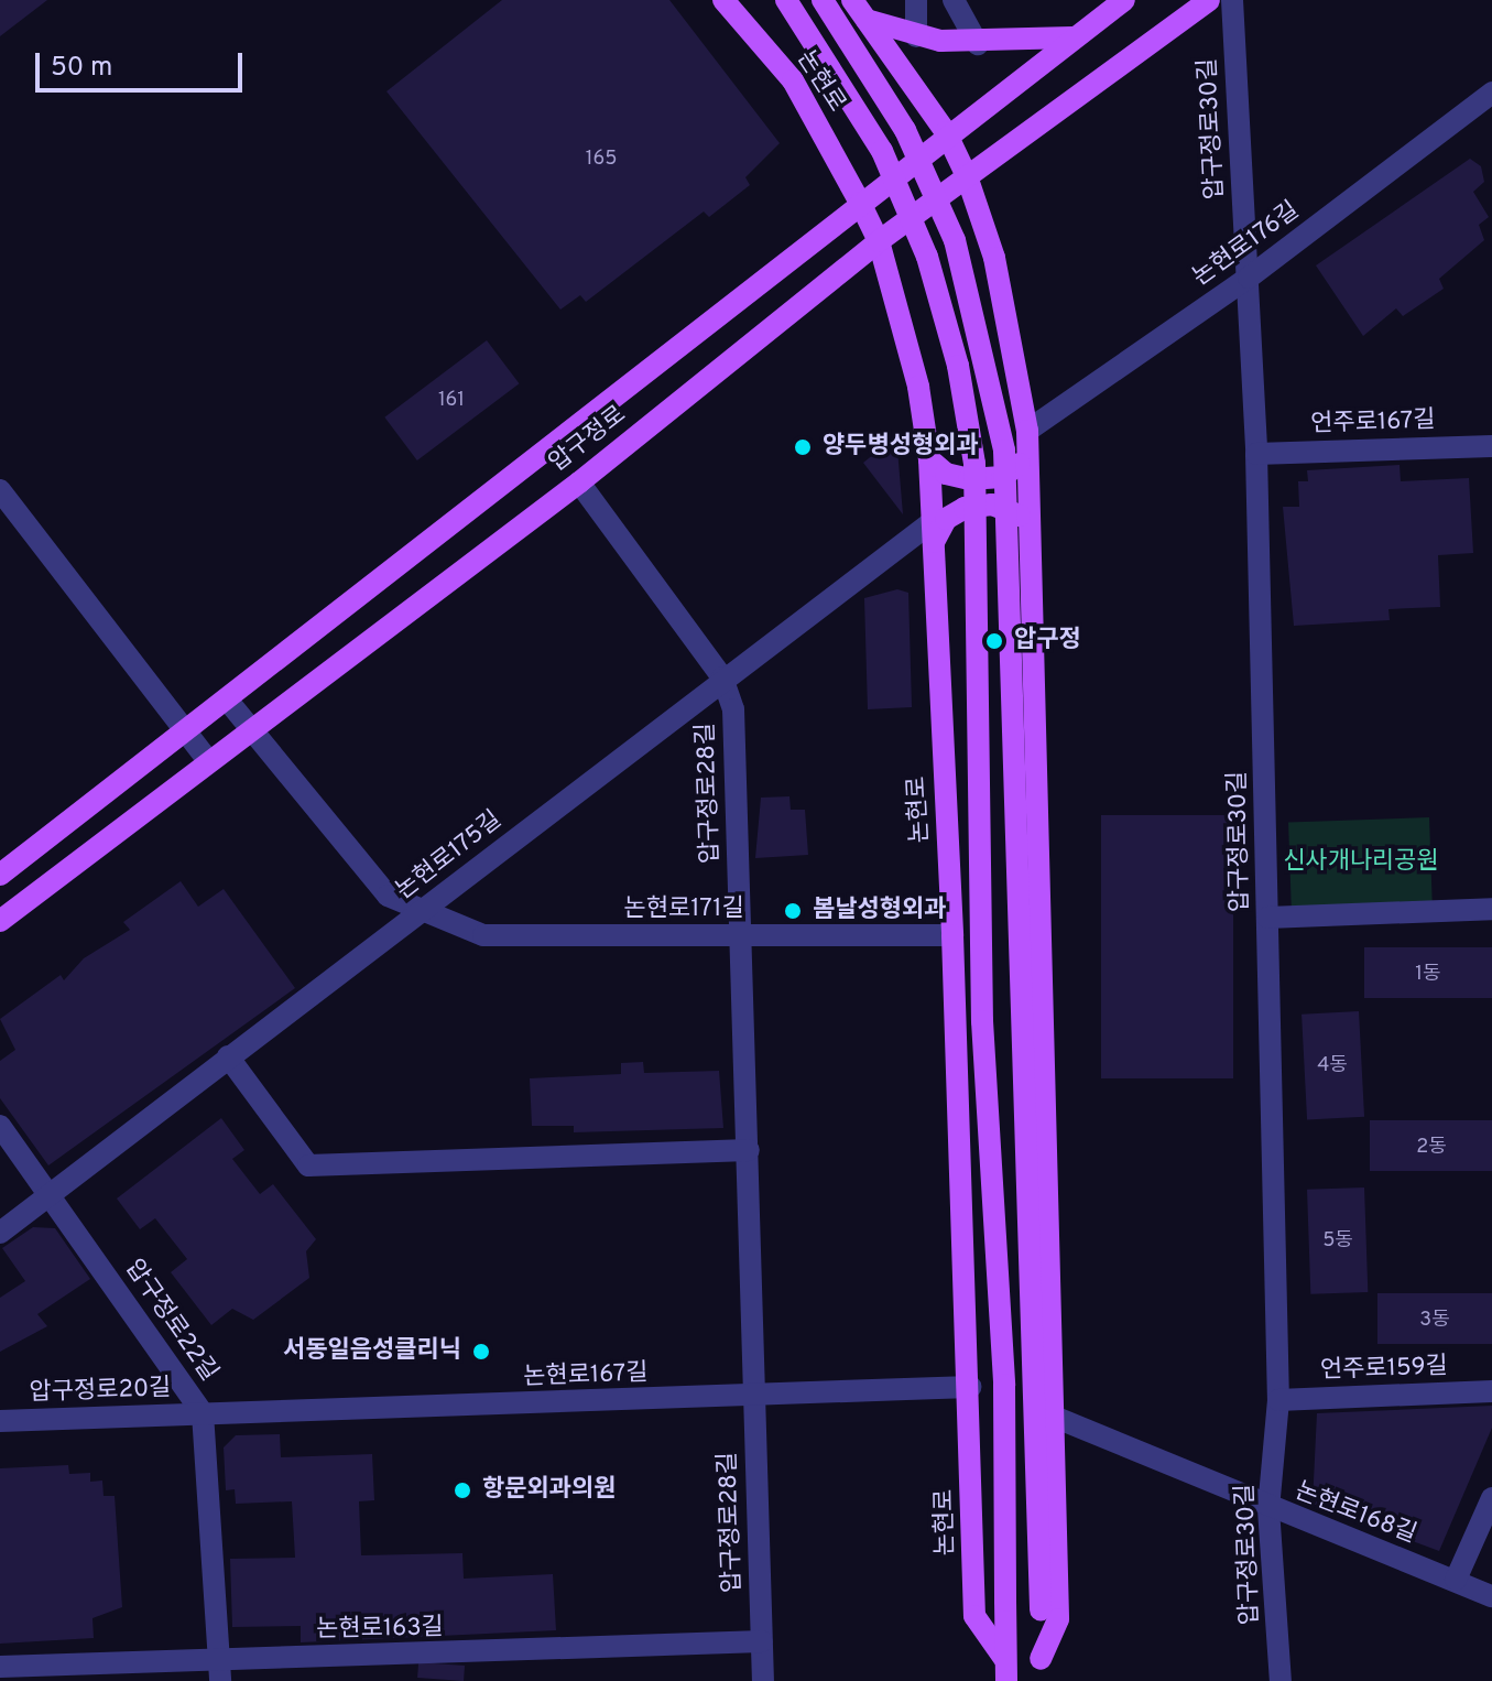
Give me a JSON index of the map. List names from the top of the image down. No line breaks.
{"streets":{"main road":["논현로","압구정로"],"street":["압구정로30길","논현로176길","언주로167길","압구정로28길","논현로175길","논현로171길","압구정로22길","언주로159길","논현로167길","압구정로20길","논현로168길","논현로163길"]},"crossings":[["논현로","논현로176길"],["논현로","압구정로"],["논현로","논현로175길"],["논현로","논현로171길"],["논현로","논현로167길"],["논현로","논현로168길"],["압구정로30길","논현로176길"],["압구정로30길","언주로167길"],["압구정로30길","언주로159길"],["압구정로30길","논현로168길"],["압구정로","압구정로28길"],["압구정로","논현로171길"],["압구정로28길","논현로175길"],["압구정로28길","논현로171길"],["압구정로28길","논현로167길"],["압구정로28길","논현로163길"],["논현로175길","논현로171길"],["논현로175길","압구정로22길"],["압구정로22길","논현로167길"],["압구정로22길","압구정로20길"],["압구정로22길","논현로163길"],["논현로167길","압구정로20길"]],"parks":["신사개나리공원"],"places":["양두병성형외과","압구정","봄날성형외과","서동일음성클리닉","항문외과의원"],"house_numbers":["165","161","1동","4동","2동","5동","3동"],"scale_bar":"50 m"}
